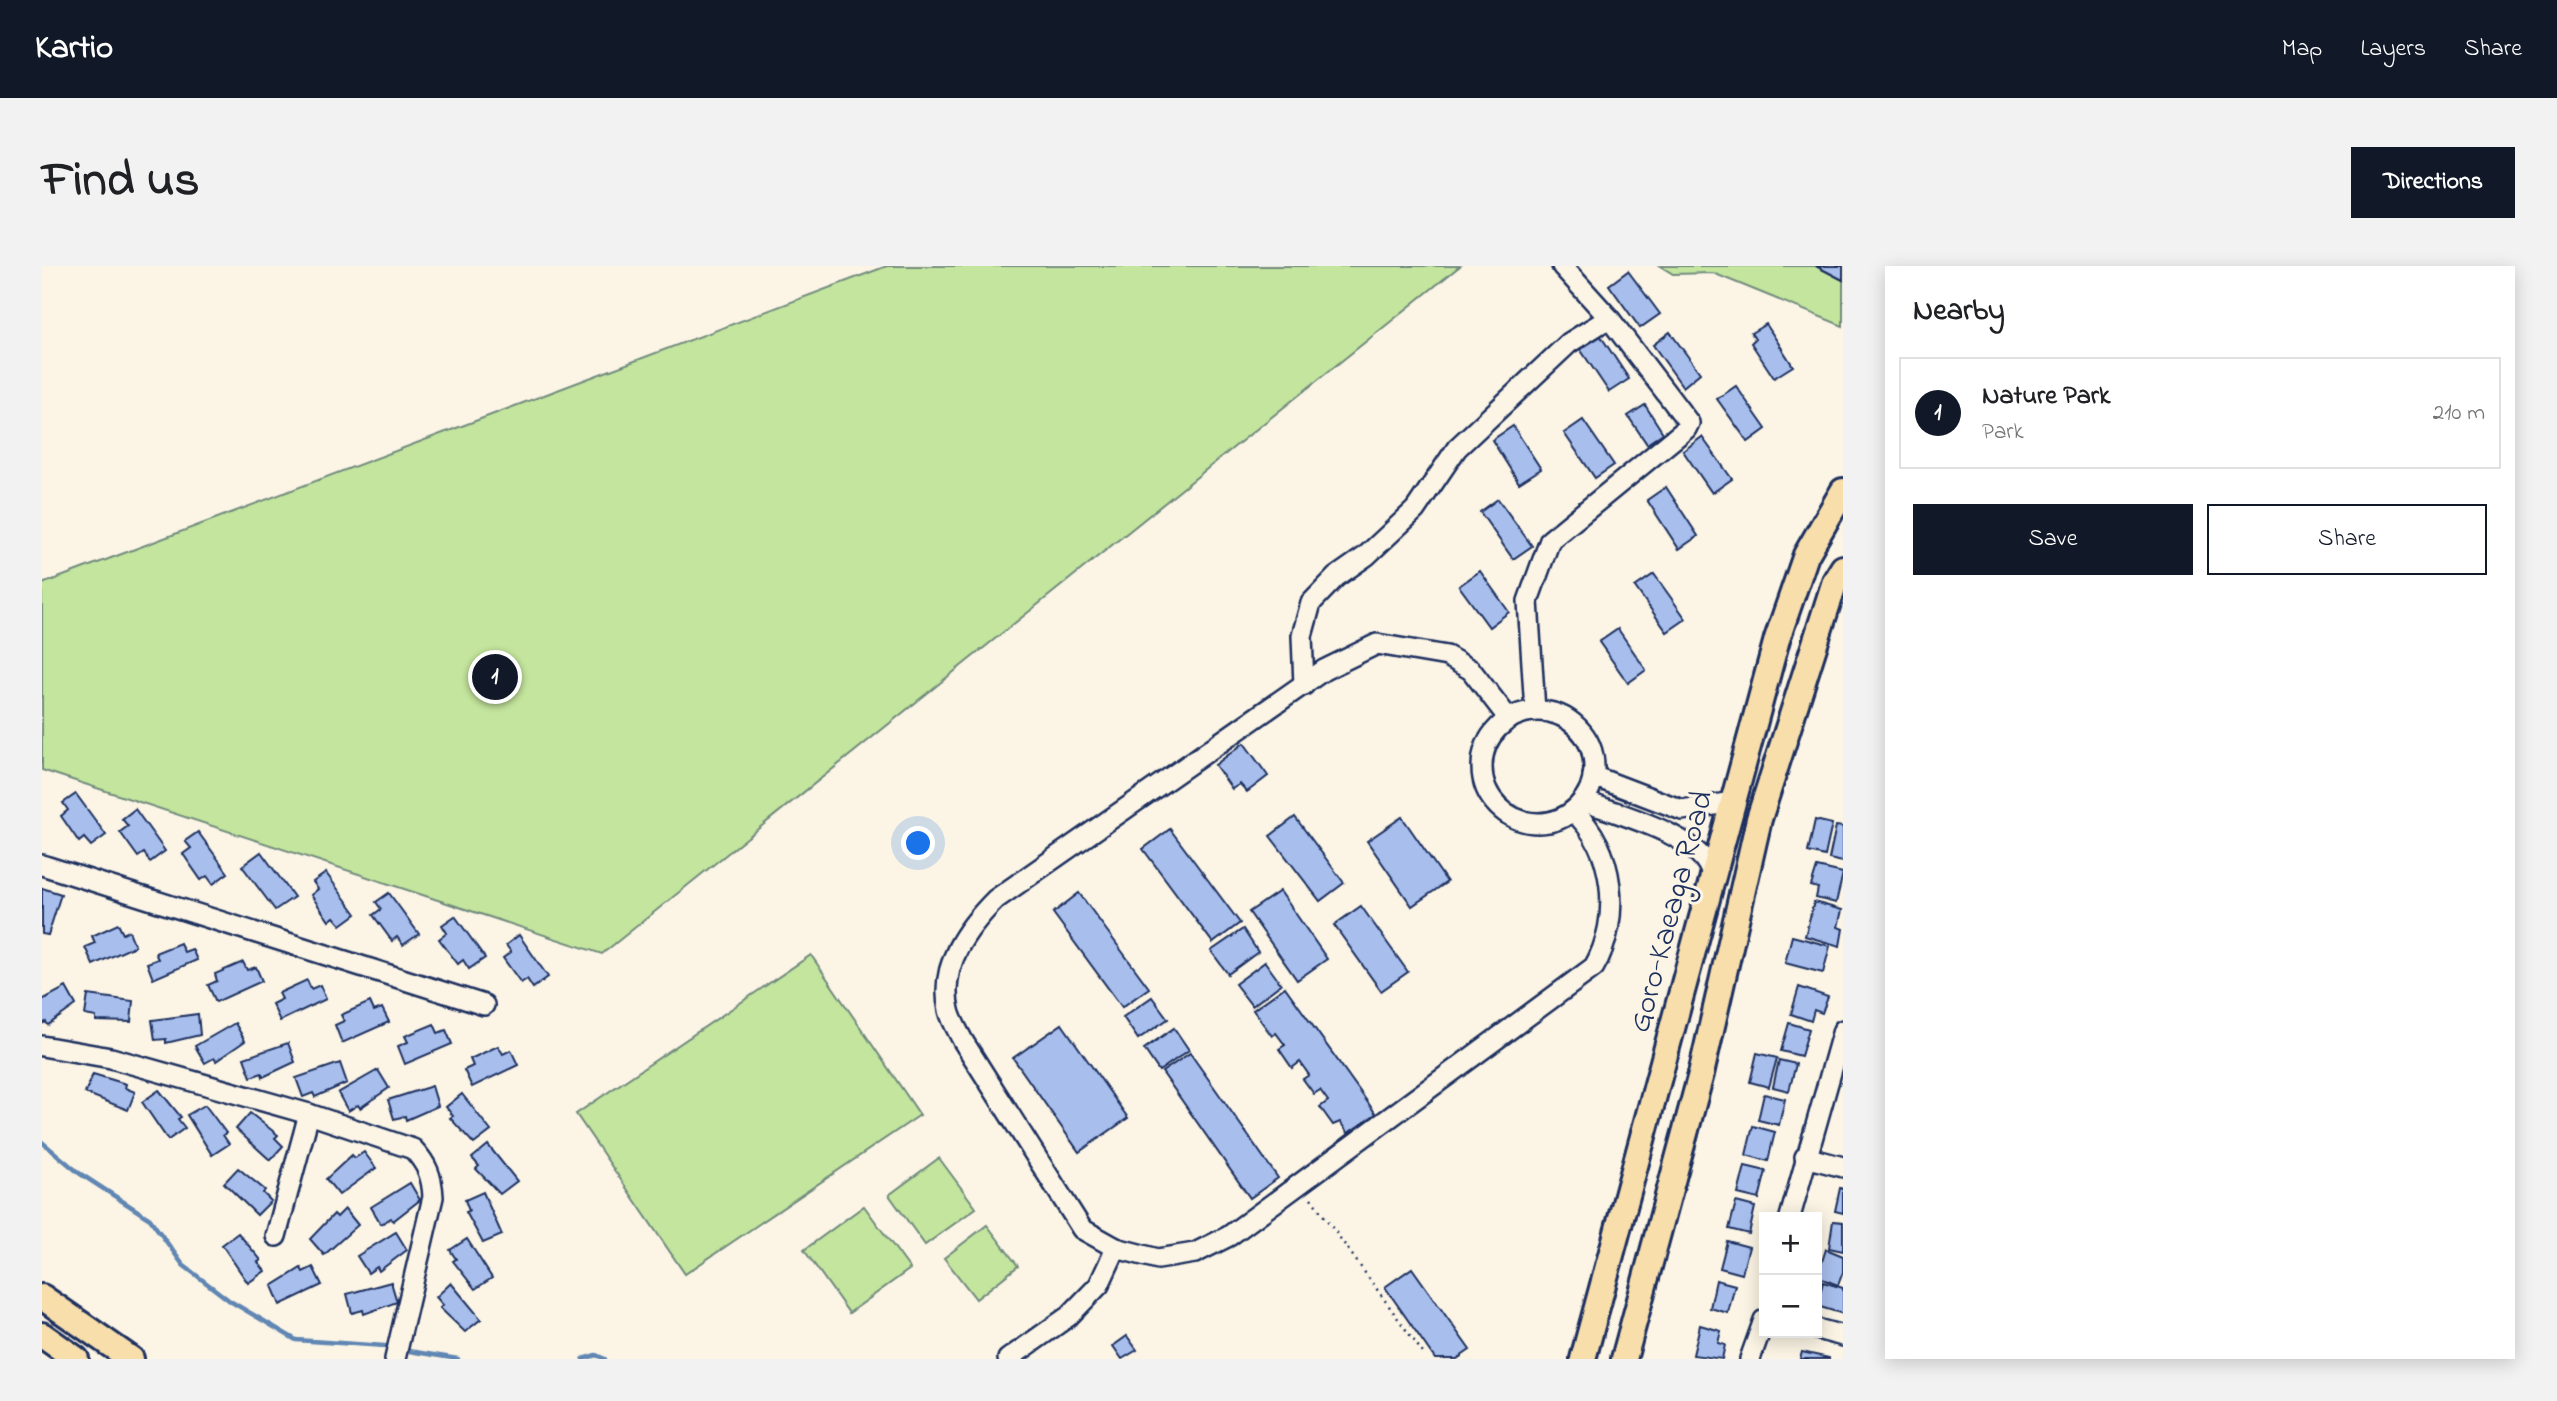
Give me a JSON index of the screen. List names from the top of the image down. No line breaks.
{"streets":{"main road":["Goro-Kaeaga Road"]},"page":{"header":"Kartio","nav":["Map","Layers","Share"],"title":"Find us","buttons":["Directions",["Save","Share"]],"heading":"Nearby","list":[{"mark":"1","name":"Nature Park","note":"Park","value":"210 m"}],"pins":"1","map_buttons":["+","−"]}}
